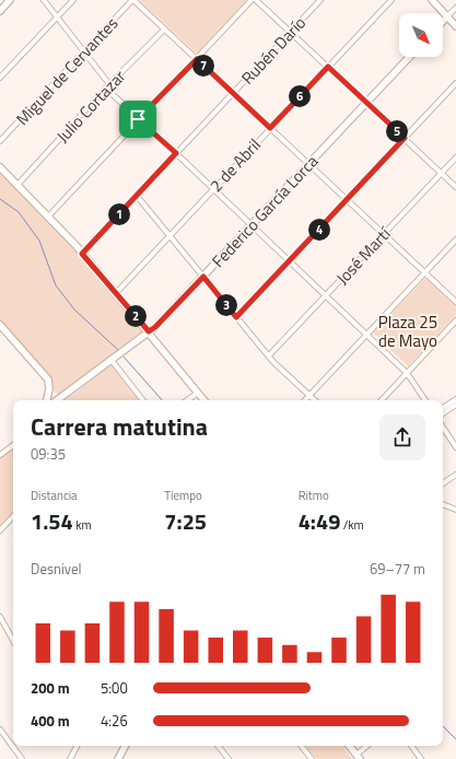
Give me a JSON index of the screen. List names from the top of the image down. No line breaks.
{"streets":{"street":["Rubén Darío","Miguel de Cervantes","Julio Cortazar","2 de Abril","Federico García Lorca","José Martí"]},"parks":["Plaza 25 de Mayo"],"north":"bottom right","page":{"pins":["7","6","5","1","4","3","2"],"heading":["Carrera matutina","09:35"],"stats":[["Distancia","1.54 km"],["Tiempo","7:25"],["Ritmo","4:49 /km"]],"chart":["Desnivel","69–77 m"],"list":[{"name":"200 m","note":"5:00"},{"name":"400 m","note":"4:26"}]}}
